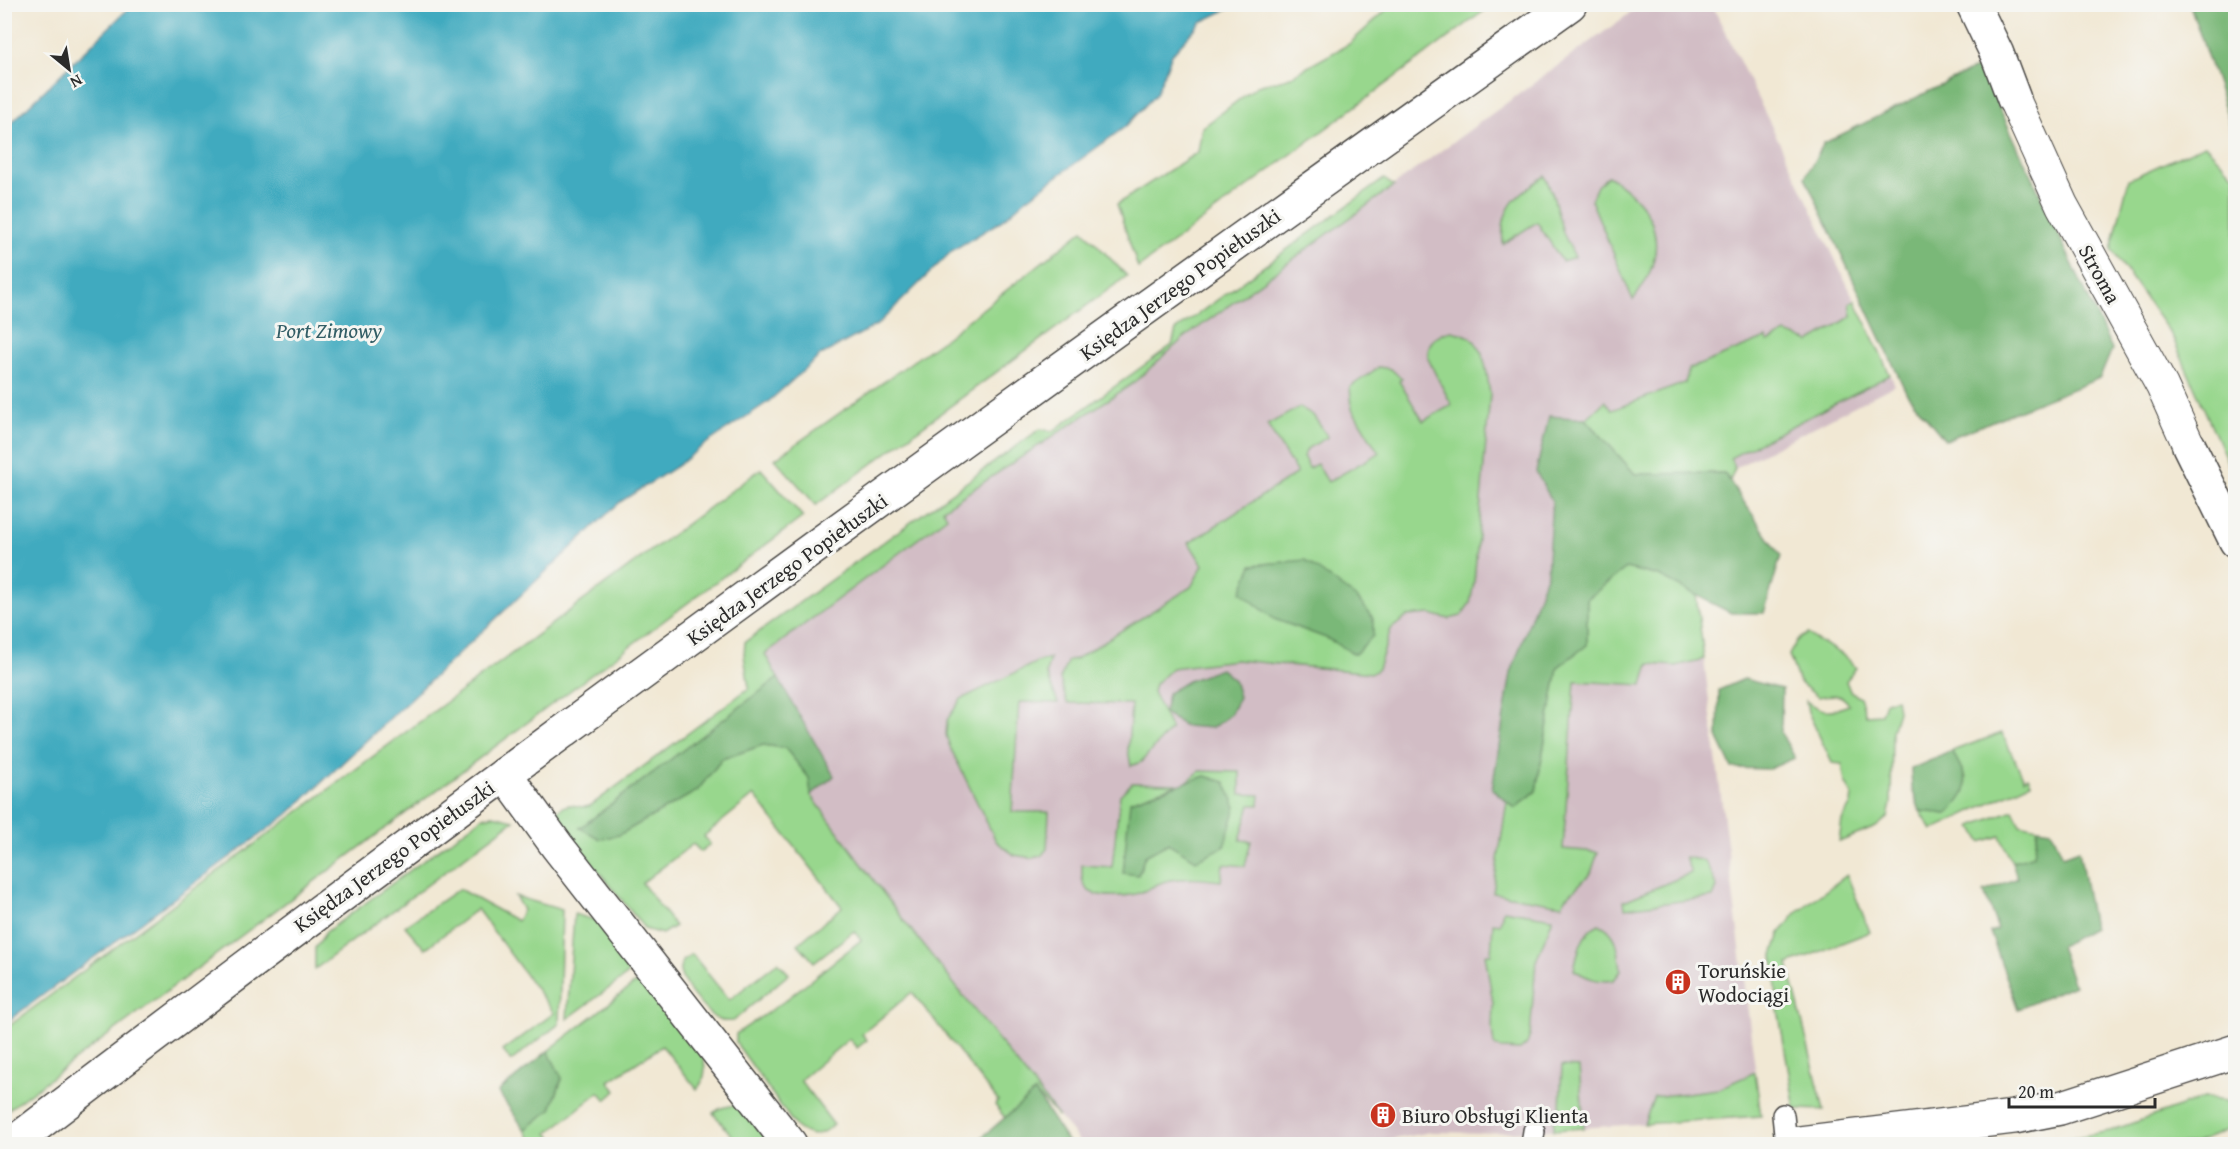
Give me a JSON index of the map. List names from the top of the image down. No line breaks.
{"streets":{"street":["Stroma","Księdza Jerzego Popiełuszki"]},"water":["Port Zimowy"],"places":{"building":["Toruńskie Wodociągi","Biuro Obsługi Klienta"]},"scale_bar":"20 m","north":"bottom right"}
